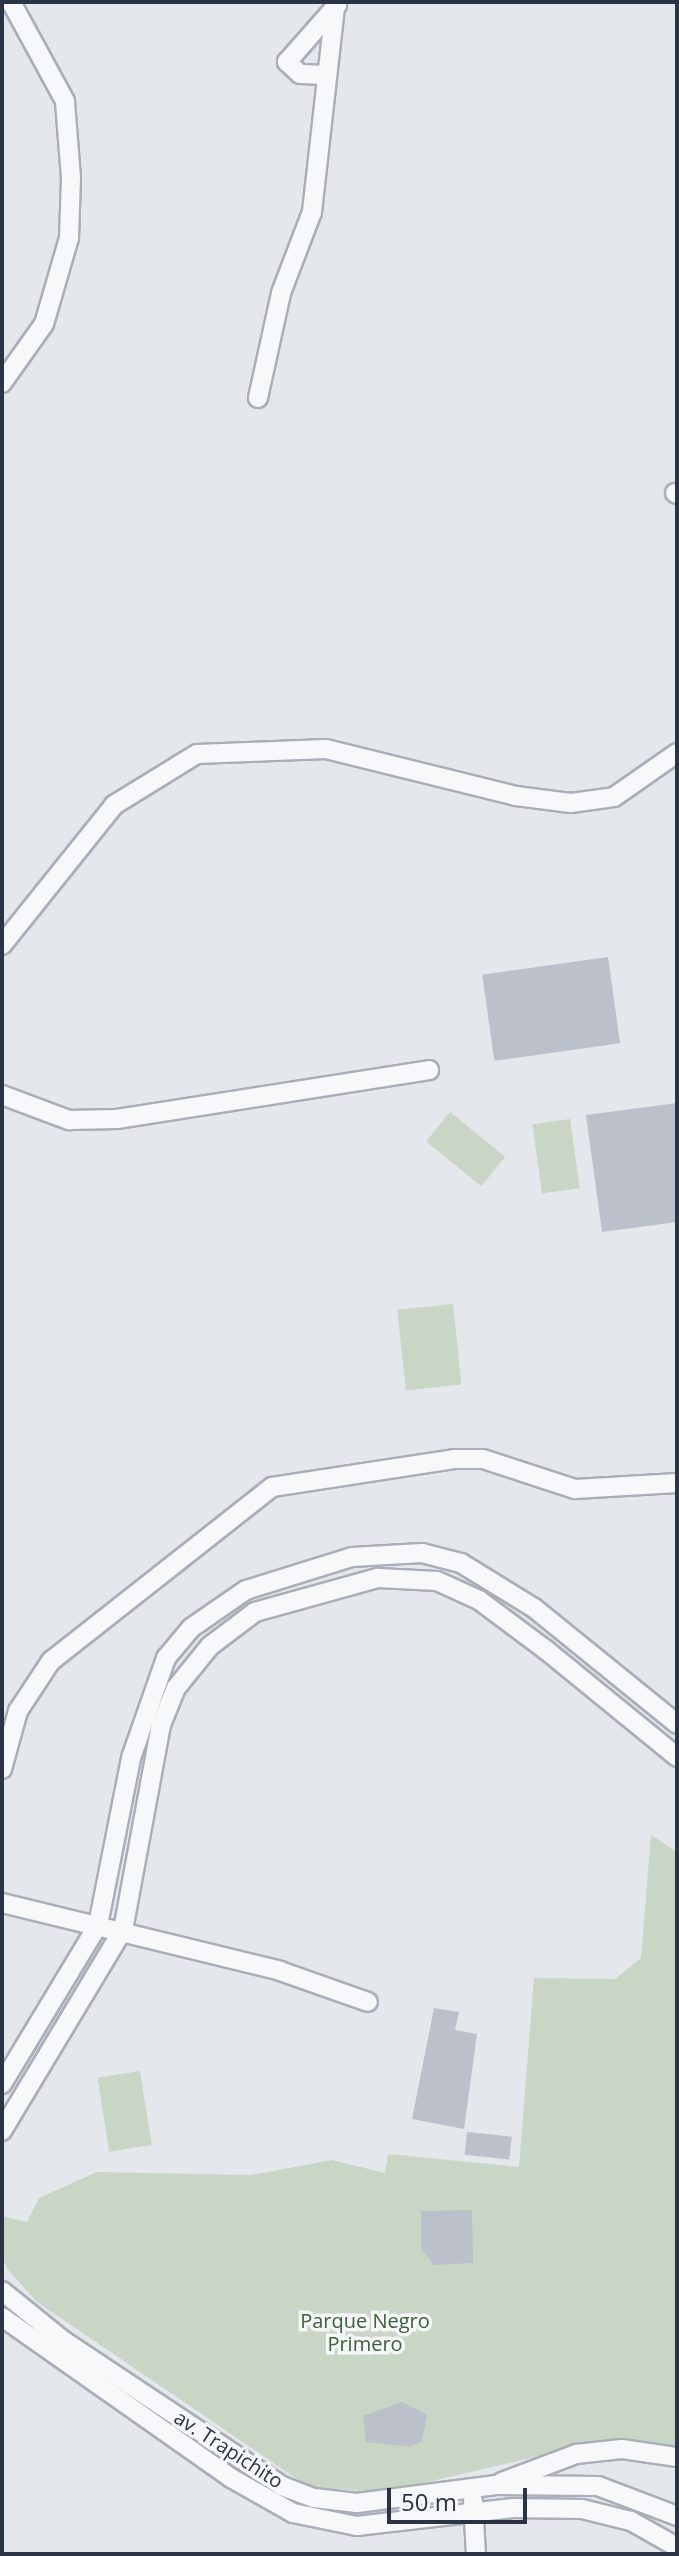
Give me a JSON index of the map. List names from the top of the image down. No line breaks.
{"streets":{"street":["av. Trapichito"]},"parks":["Parque Negro Primero"],"scale_bar":"50 m"}
